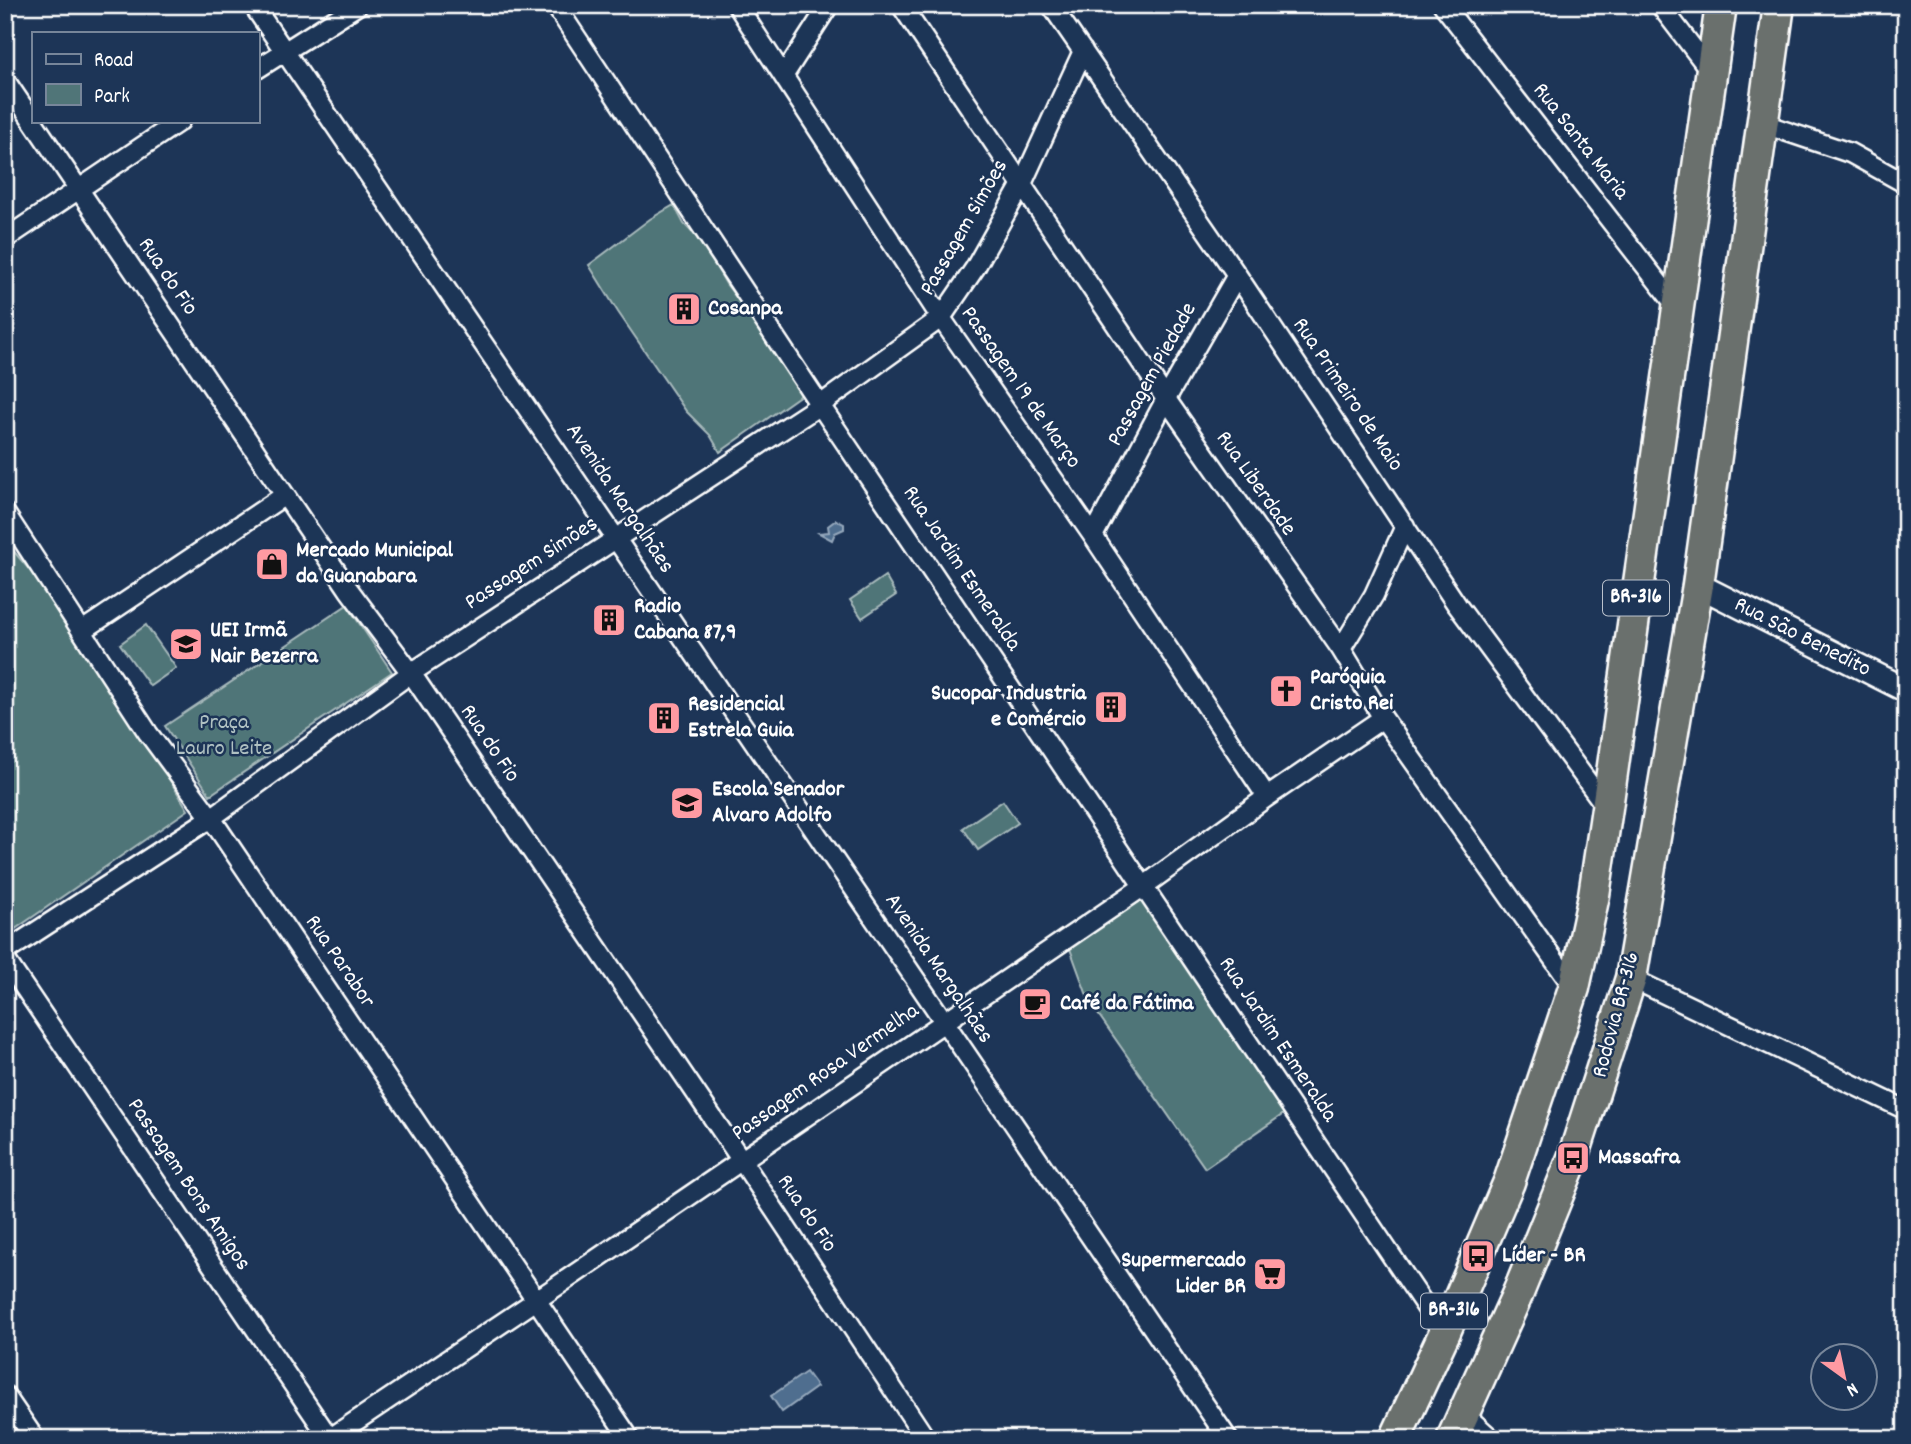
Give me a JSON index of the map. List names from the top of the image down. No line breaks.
{"streets":{"highway":["BR-316","Rodovia BR-316"],"street":["Rua Santa Maria","Passagem Simões","Rua do Fio","Passagem Piedade","Passagem 19 de Março","Rua Primeiro de Maio","Rua Liberdade","Avenida Margalhães","Rua Jardim Esmeralda","Rua São Benedito","Rua Parabor","Passagem Rosa Vermelha","Passagem Bons Amigos"]},"crossings":[["Rua Santa Maria","BR-316"],["Passagem Simões","Rua do Fio"],["Passagem Simões","Passagem 19 de Março"],["Passagem Simões","Rua Primeiro de Maio"],["Passagem Simões","Rua Liberdade"],["Passagem Simões","Avenida Margalhães"],["Passagem Simões","Rua Jardim Esmeralda"],["Passagem Simões","Rua Parabor"],["Rua do Fio","Passagem Rosa Vermelha"],["Passagem Piedade","Passagem 19 de Março"],["Passagem Piedade","Rua Primeiro de Maio"],["Passagem Piedade","Rua Liberdade"],["Passagem 19 de Março","Passagem Rosa Vermelha"],["Rua Primeiro de Maio","BR-316"],["Rua Liberdade","BR-316"],["Rua Liberdade","Passagem Rosa Vermelha"],["Avenida Margalhães","Passagem Rosa Vermelha"],["Rua Jardim Esmeralda","BR-316"],["Rua Jardim Esmeralda","Passagem Rosa Vermelha"],["BR-316","Rodovia BR-316"],["Rua São Benedito","Rodovia BR-316"],["Rua Parabor","Passagem Rosa Vermelha"],["Passagem Rosa Vermelha","Passagem Bons Amigos"]],"parks":["Praça Lauro Leite"],"places":{"building":["Cosanpa","Radio Cabana 87,9","Sucopar Industria e Comércio","Residencial Estrela Guia"],"shop":["Mercado Municipal da Guanabara"],"school or university":["UEI Irmã Nair Bezerra","Escola Senador Alvaro Adolfo"],"church":["Paróquia Cristo Rei"],"cafe":["Café da Fátima"],"bus stop":["Massafra","Líder - BR"],"supermarket":["Supermercado Lider BR"]},"legend":["Road","Park"],"north":"bottom right"}
